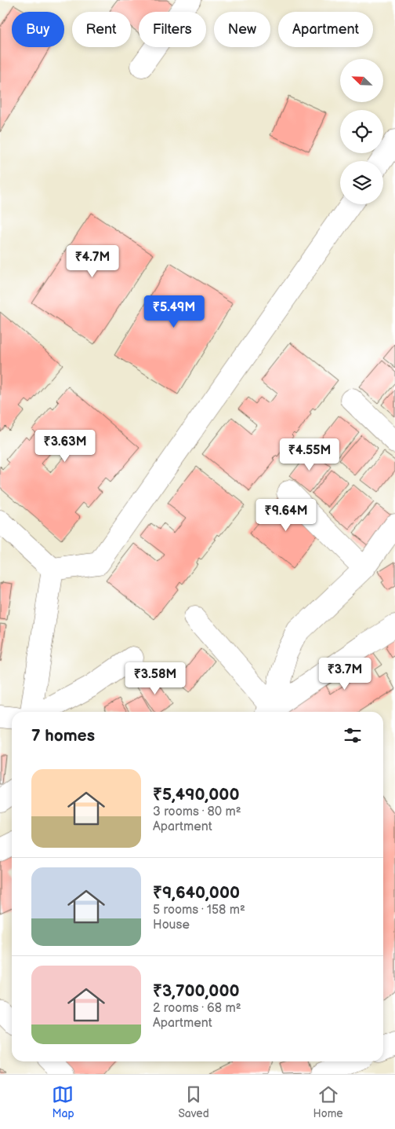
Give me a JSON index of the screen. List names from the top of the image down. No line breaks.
{"north":"top left","page":{"chip":["Buy","Rent","Filters","New","Apartment"],"price":["₹4.7M","₹5.49M","₹3.63M","₹4.55M","₹9.64M","₹3.7M","₹3.58M"],"heading":"7 homes","list":[{"name":"₹5,490,000","note":"3 rooms · 80 m² · Apartment"},{"name":"₹9,640,000","note":"5 rooms · 158 m² · House"},{"name":"₹3,700,000","note":"2 rooms · 68 m² · Apartment"}],"tabs":["Map","Saved","Home"]}}
